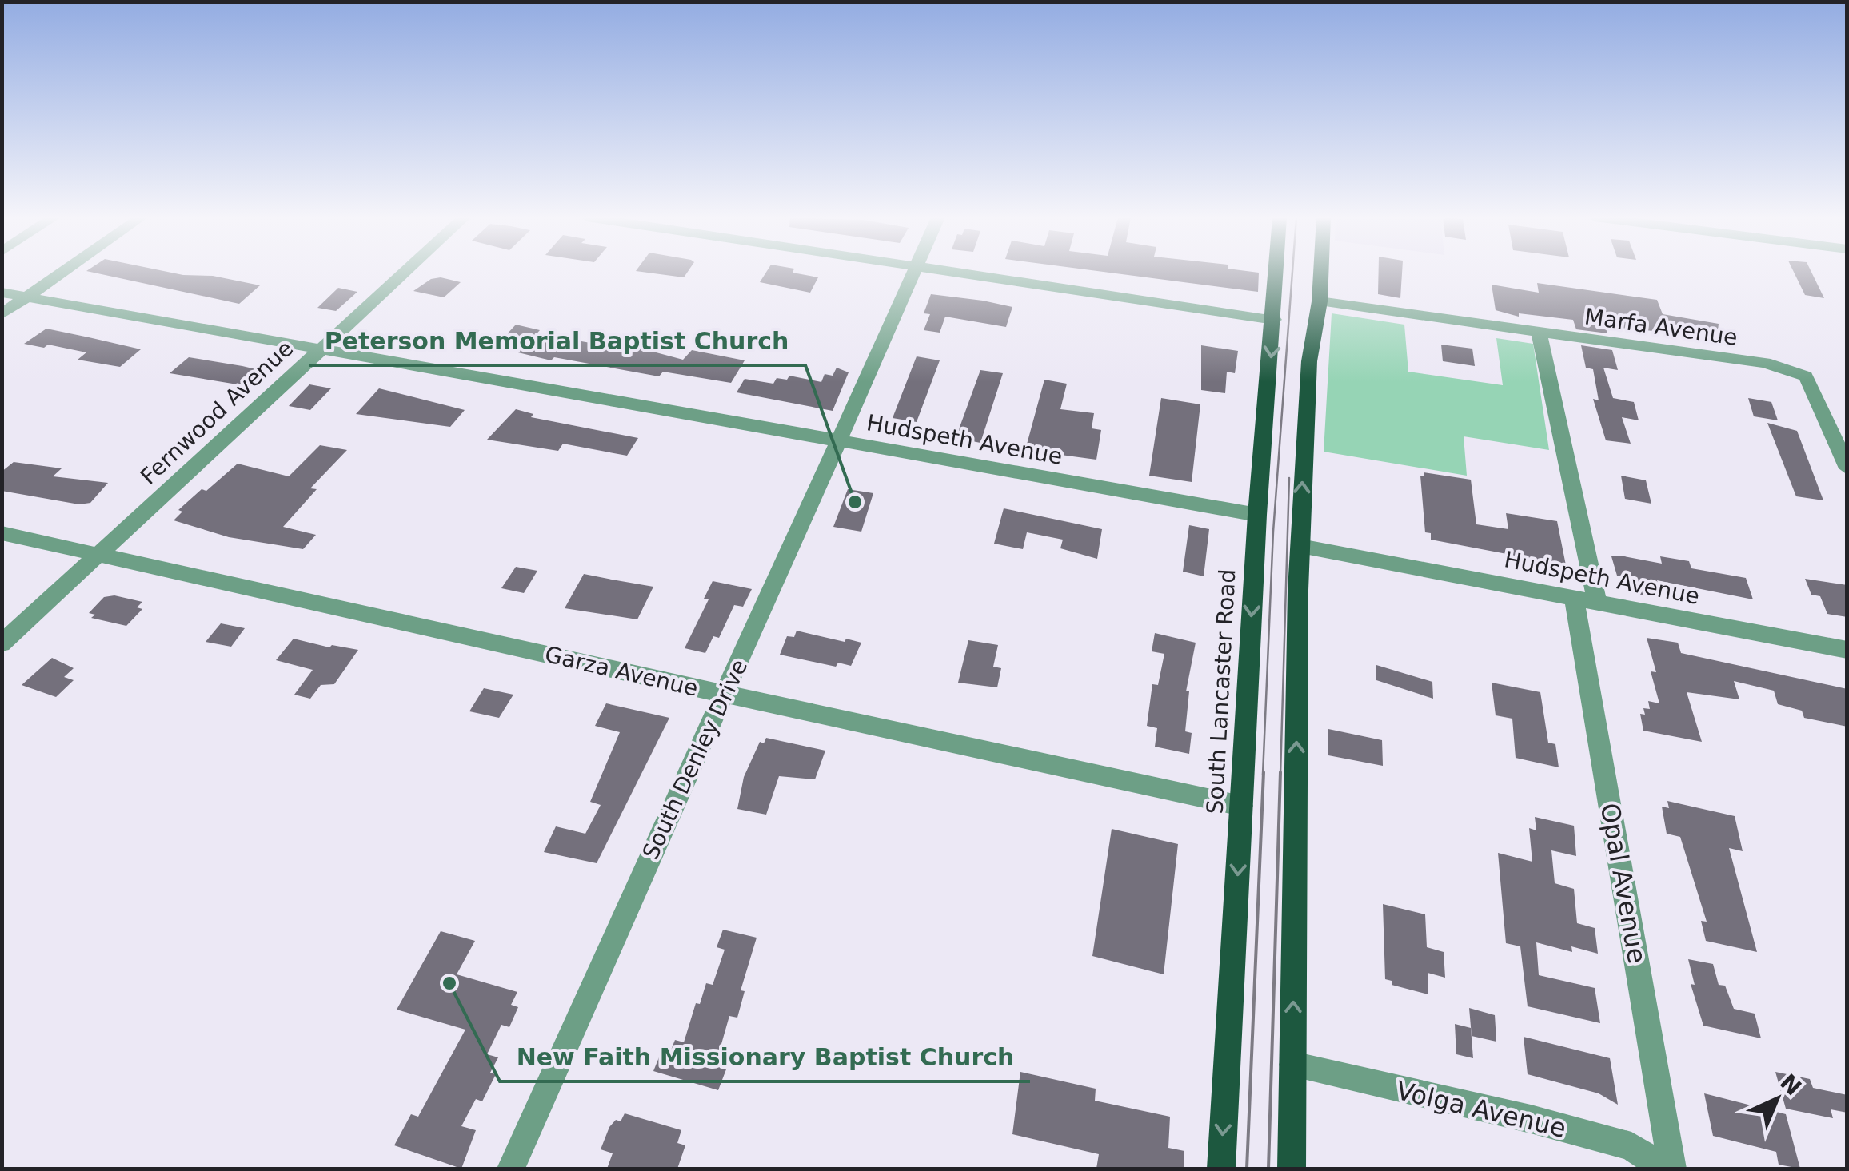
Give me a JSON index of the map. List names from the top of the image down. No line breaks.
{"streets":{"main road":["South Lancaster Road"],"street":["Marfa Avenue","Fernwood Avenue","Hudspeth Avenue","Garza Avenue","South Denley Drive","Opal Avenue","Volga Avenue"]},"crossings":[["Marfa Avenue","Opal Avenue"],["Fernwood Avenue","Hudspeth Avenue"],["Fernwood Avenue","Garza Avenue"],["Hudspeth Avenue","South Lancaster Road"],["Hudspeth Avenue","South Denley Drive"],["Hudspeth Avenue","Opal Avenue"],["Garza Avenue","South Lancaster Road"],["Garza Avenue","South Denley Drive"]],"places":["Peterson Memorial Baptist Church","New Faith Missionary Baptist Church"],"north":"top right"}
